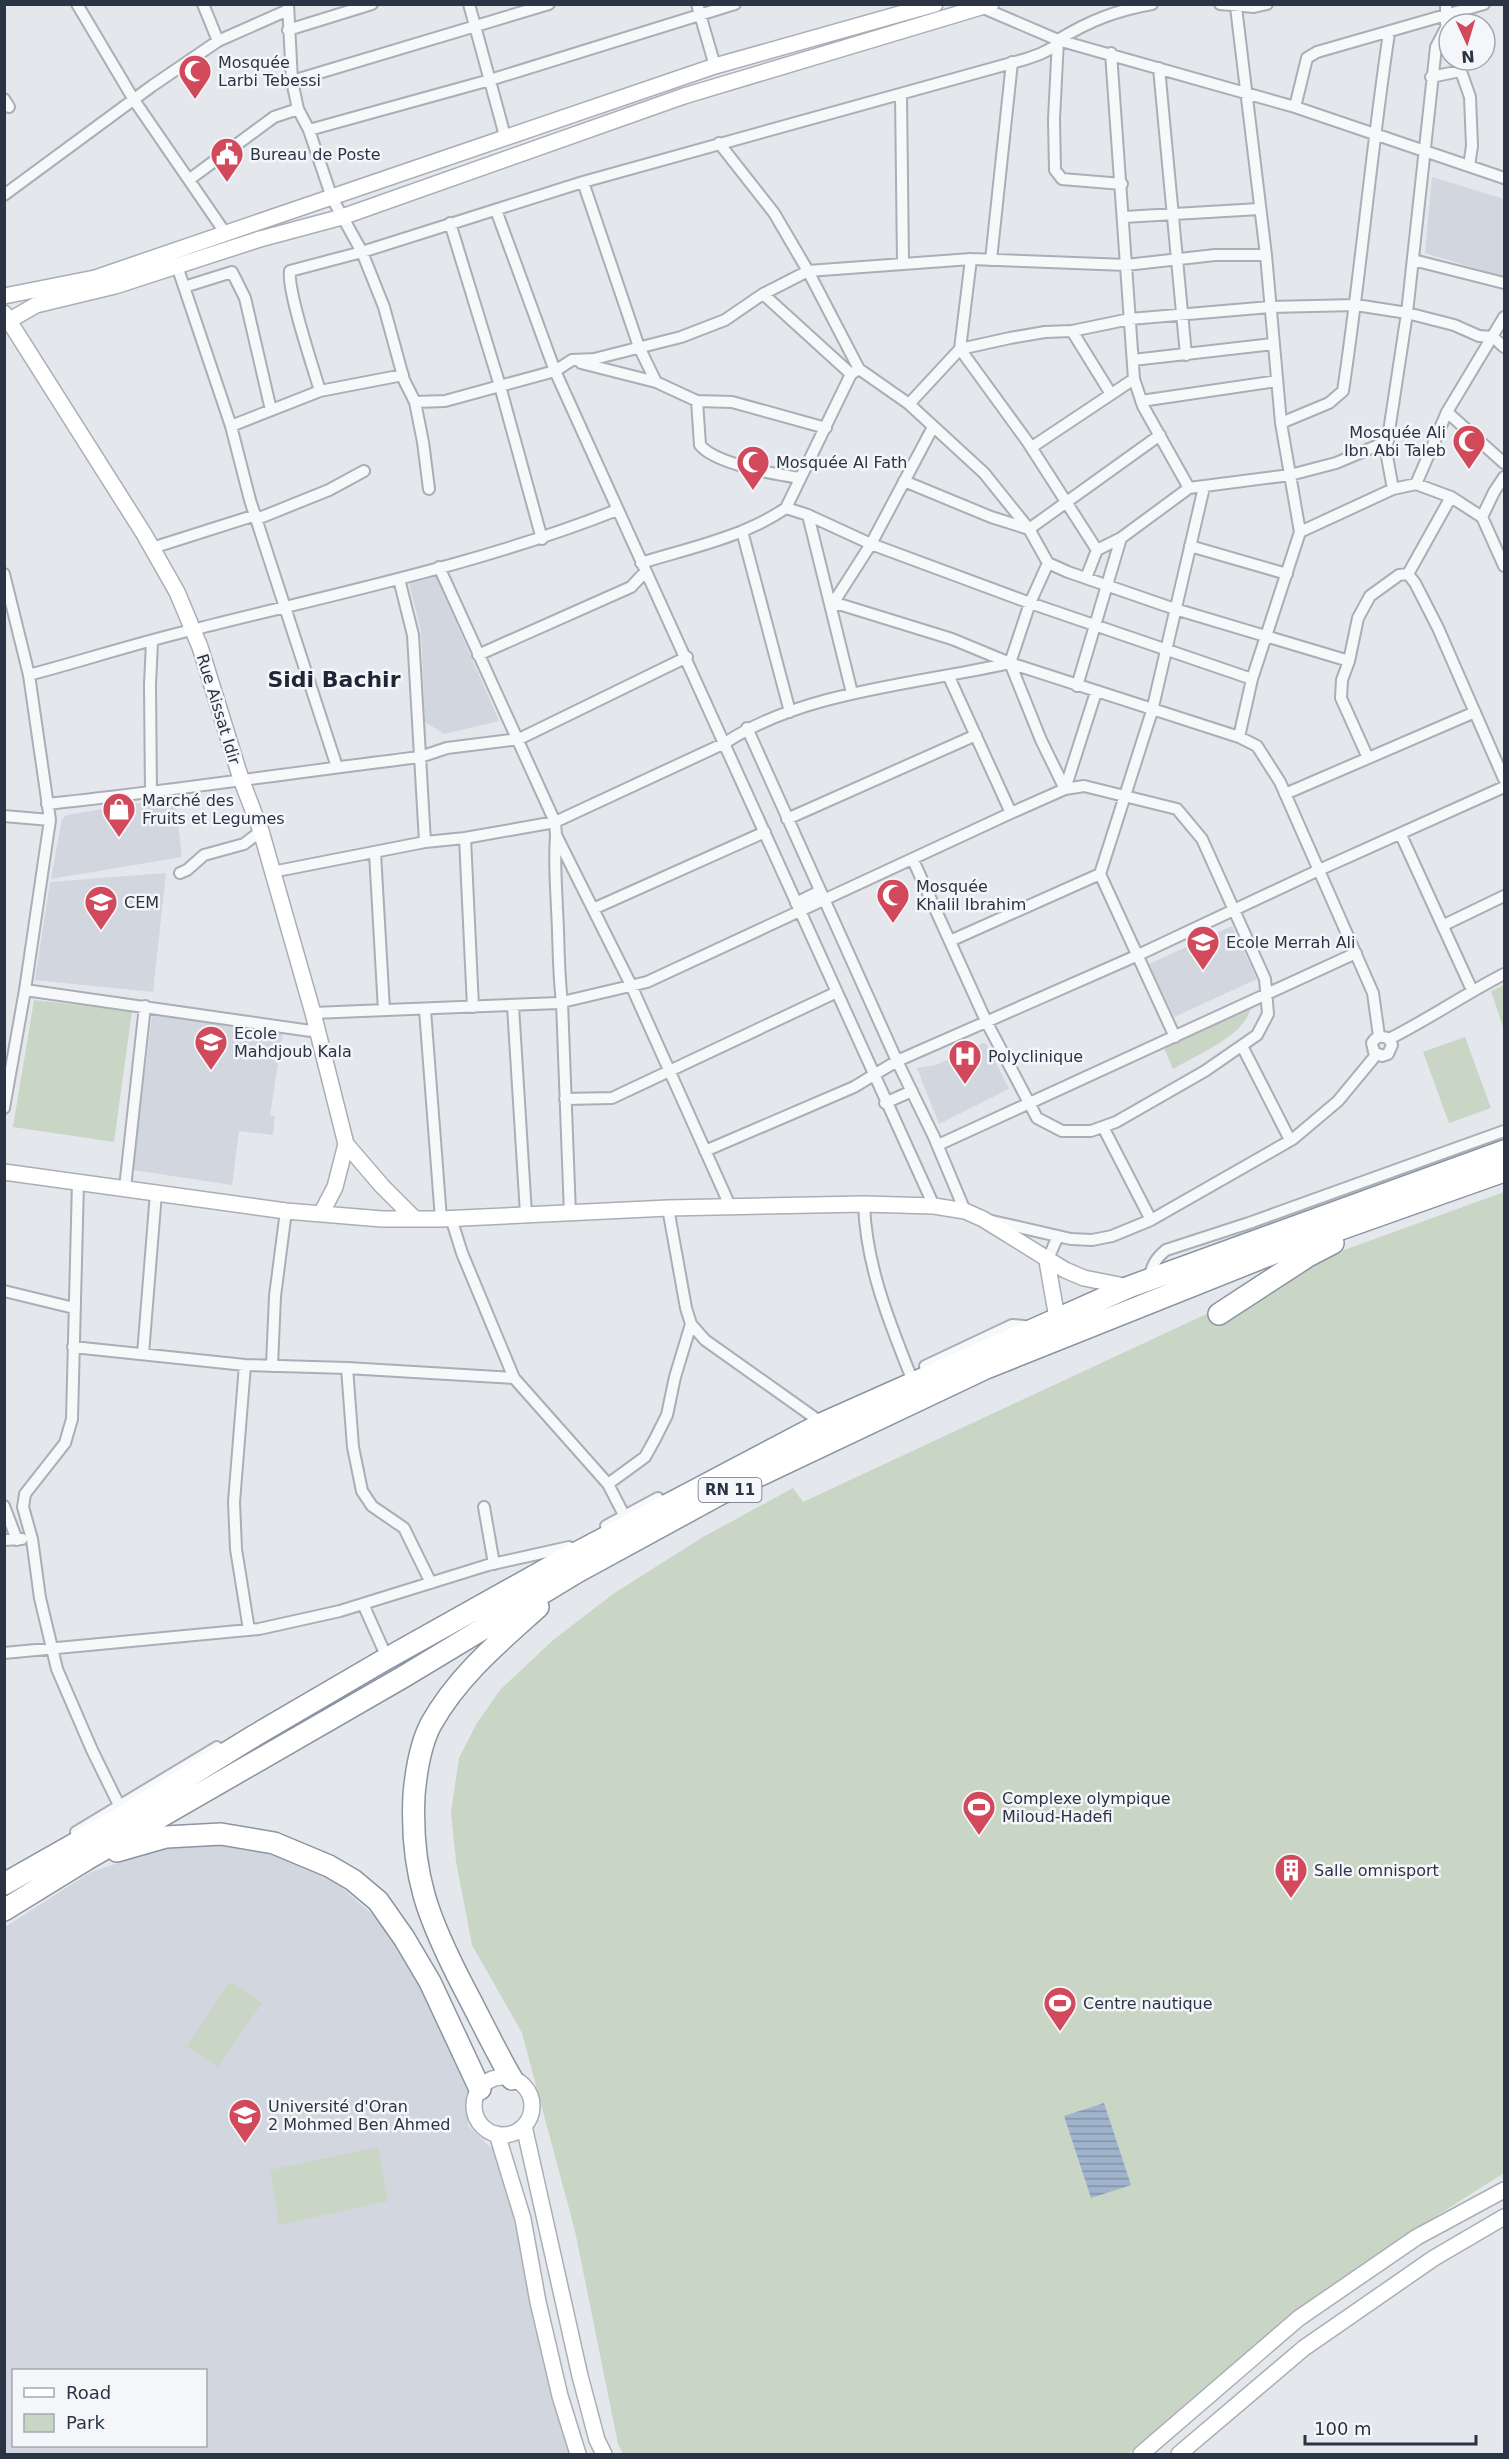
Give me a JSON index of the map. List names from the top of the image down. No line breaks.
{"streets":{"highway":["RN 11"],"street":["Rue Aissat Idir"]},"districts":["Sidi Bachir"],"places":{"mosque":["Mosquée Larbi Tebessi","Mosquée Ali Ibn Abi Taleb","Mosquée Al Fath","Mosquée Khalil Ibrahim"],"public building":["Bureau de Poste"],"shop":["Marché des Fruits et Legumes"],"school or university":["CEM","Ecole Merrah Ali","Ecole Mahdjoub Kala","Université d'Oran 2 Mohmed Ben Ahmed"],"hospital":["Polyclinique"],"sports":["Complexe olympique Miloud-Hadefi","Centre nautique"],"building":["Salle omnisport"]},"legend":["Road","Park"],"scale_bar":"100 m","north":"bottom"}
